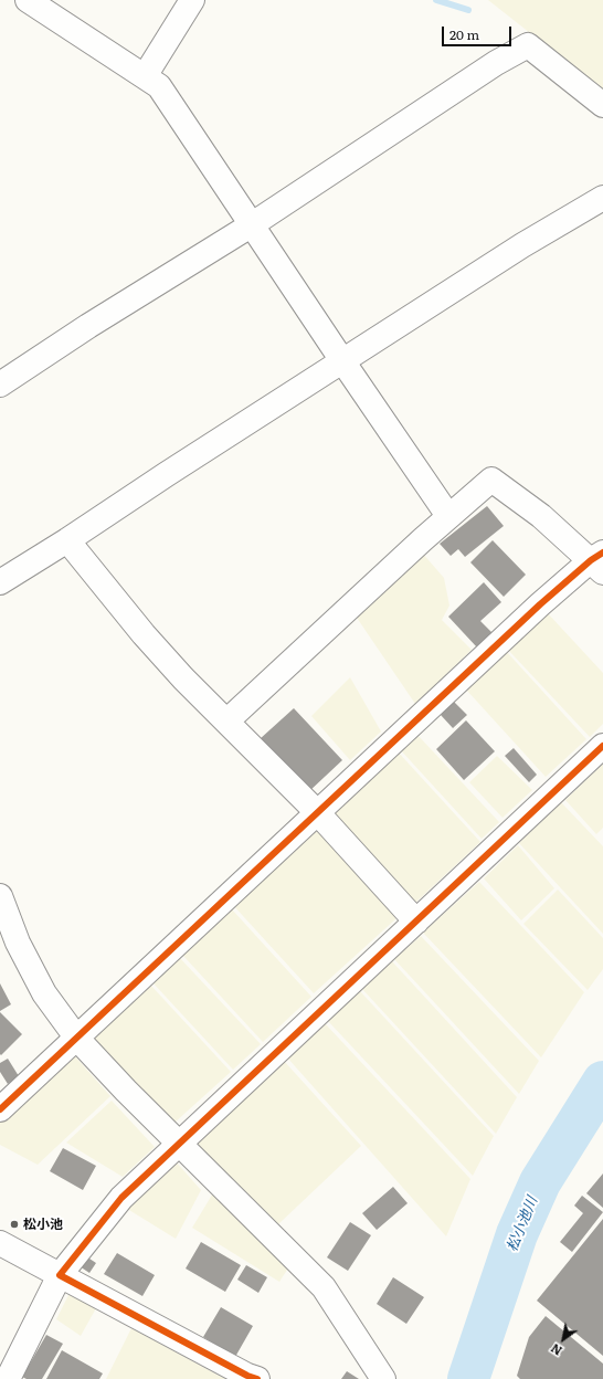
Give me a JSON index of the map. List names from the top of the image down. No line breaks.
{"water":["松小池川"],"places":["松小池"],"scale_bar":"20 m","north":"bottom left"}
